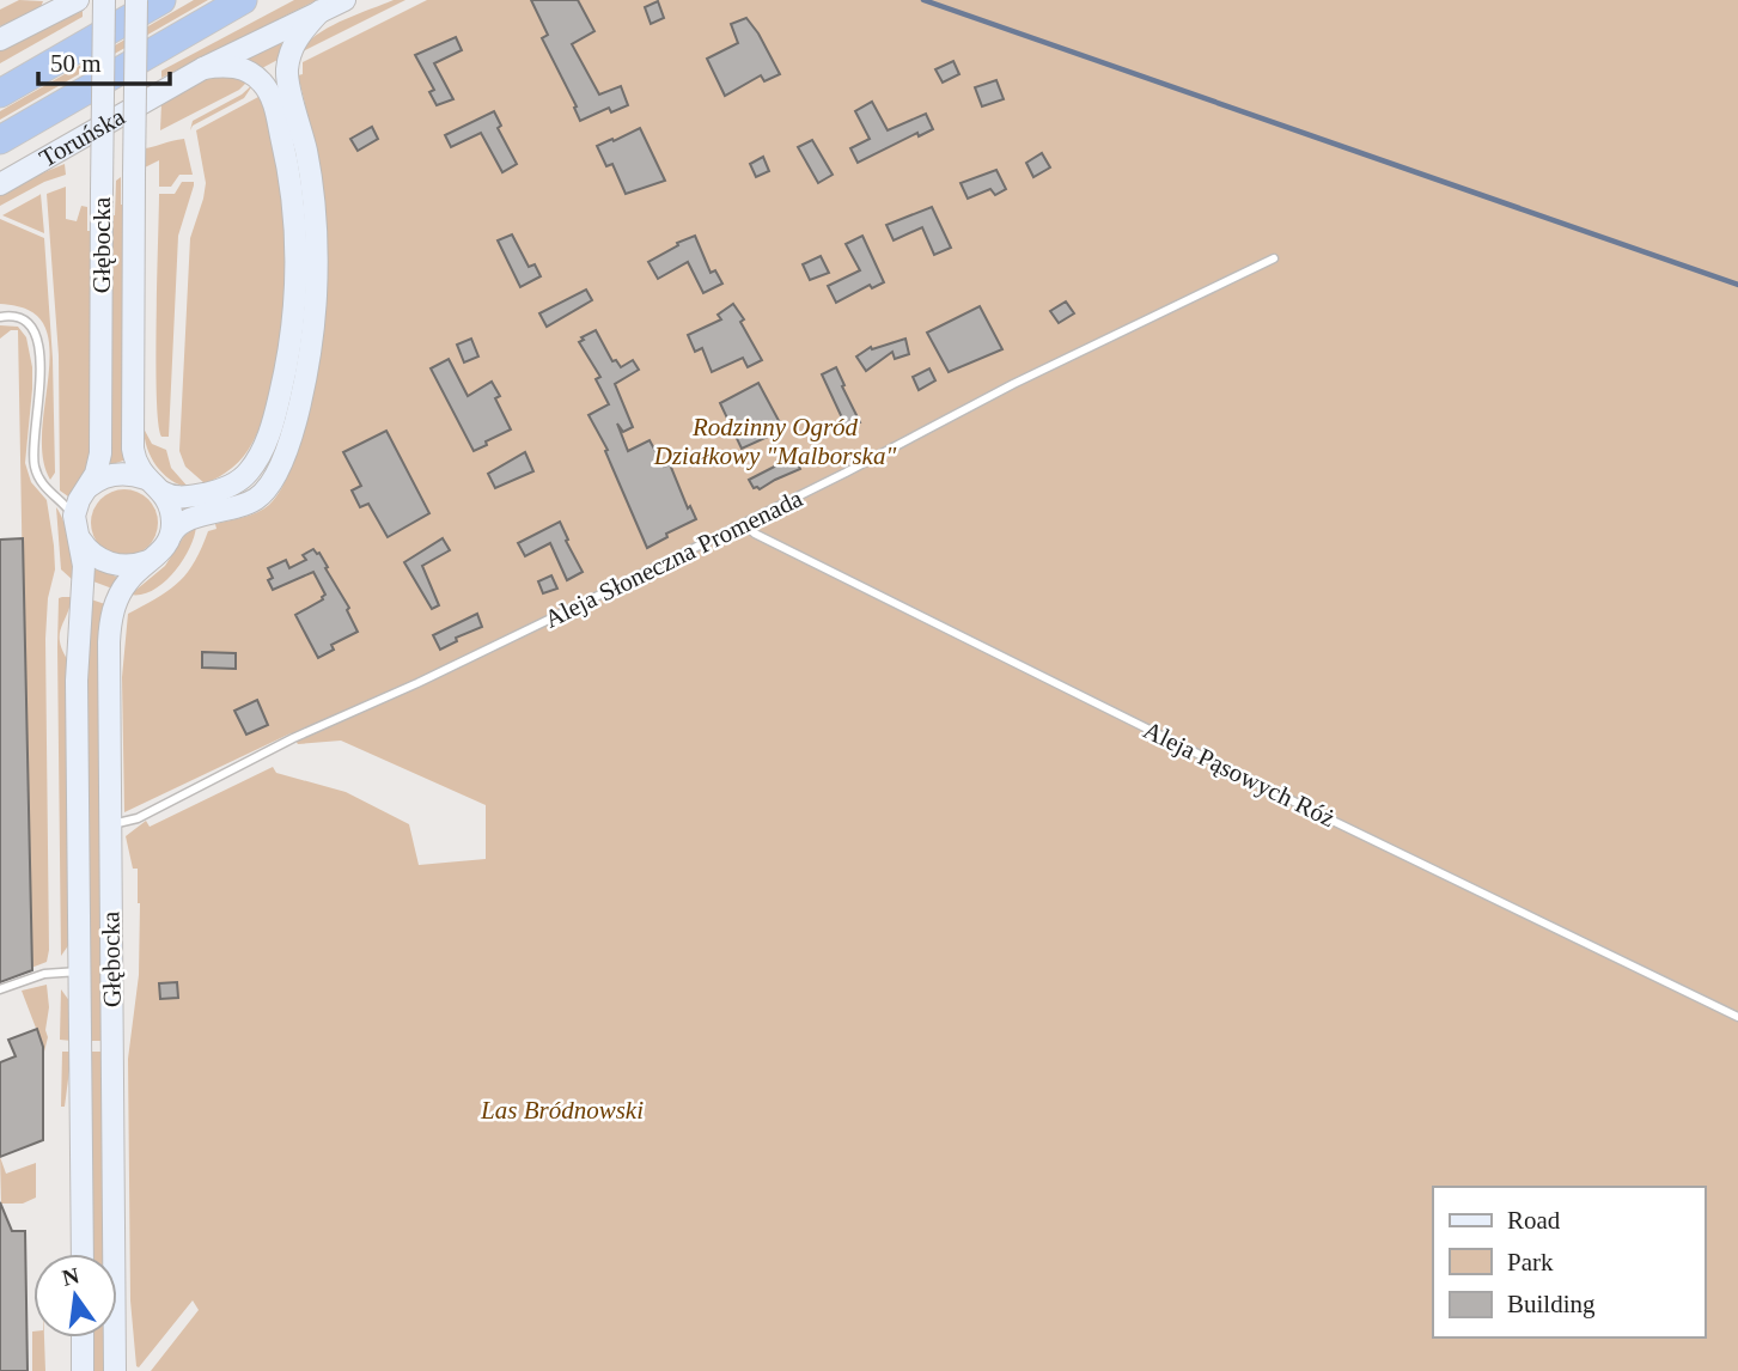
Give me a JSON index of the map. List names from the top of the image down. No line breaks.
{"streets":{"highway":["Toruńska"],"street":["Głębocka"],"lane":["Aleja Słoneczna Promenada","Aleja Pąsowych Róż"]},"crossings":[["Głębocka","Aleja Słoneczna Promenada"],["Aleja Słoneczna Promenada","Aleja Pąsowych Róż"]],"parks":["Rodzinny Ogród Działkowy \"Malborska\"","Las Bródnowski"],"legend":["Road","Park","Building"],"scale_bar":"50 m","north":"top"}
